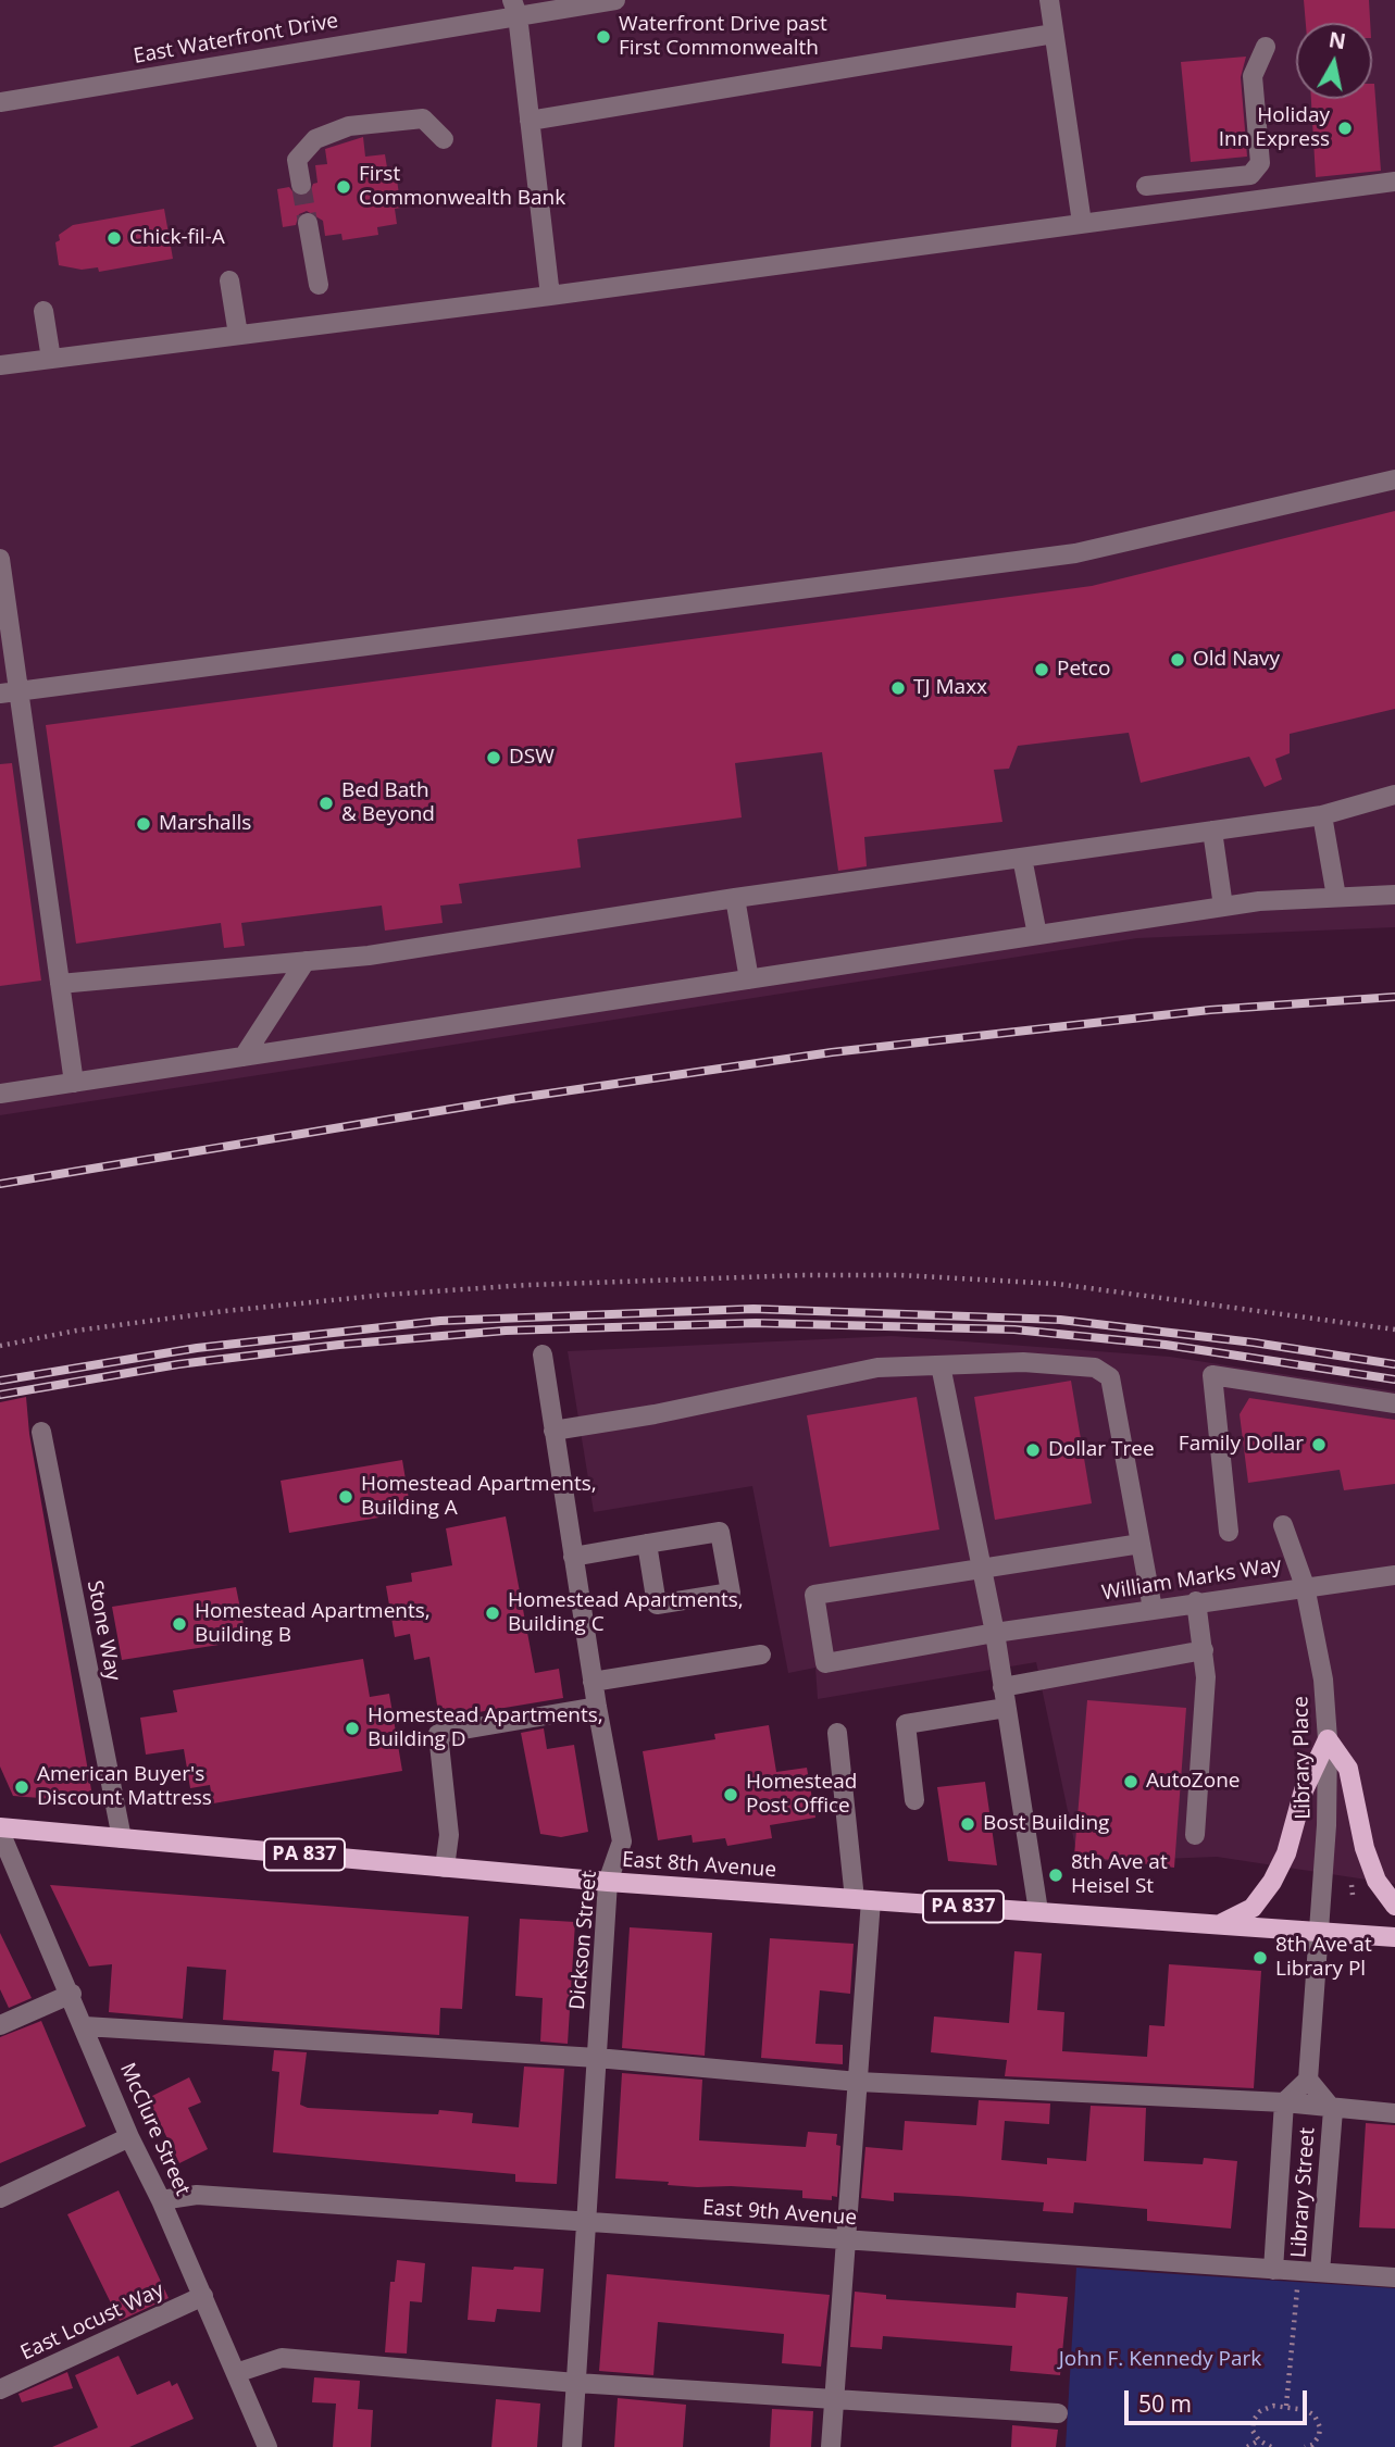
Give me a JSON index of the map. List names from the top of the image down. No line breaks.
{"streets":{"main road":["PA 837","East 8th Avenue"],"street":["East Waterfront Drive","William Marks Way","Stone Way","Library Place","Dickson Street","McClure Street","Library Street","East 9th Avenue","East Locust Way"]},"crossings":[["William Marks Way","Library Place"],["Stone Way","East 8th Avenue"],["Library Place","East 8th Avenue"],["East 8th Avenue","Dickson Street"],["East 8th Avenue","McClure Street"],["Dickson Street","East 9th Avenue"],["McClure Street","East 9th Avenue"],["McClure Street","East Locust Way"],["Library Street","East 9th Avenue"]],"parks":["John F. Kennedy Park"],"places":["Waterfront Drive past First Commonwealth","Holiday Inn Express","First Commonwealth Bank","Chick-fil-A","Old Navy","Petco","TJ Maxx","DSW","Bed Bath & Beyond","Marshalls","Family Dollar","Dollar Tree","Homestead Apartments, Building A","Homestead Apartments, Building C","Homestead Apartments, Building B","Homestead Apartments, Building D","AutoZone","American Buyer's Discount Mattress","Homestead Post Office","Bost Building","8th Ave at Heisel St","8th Ave at Library Pl"],"scale_bar":"50 m","north":"top"}
